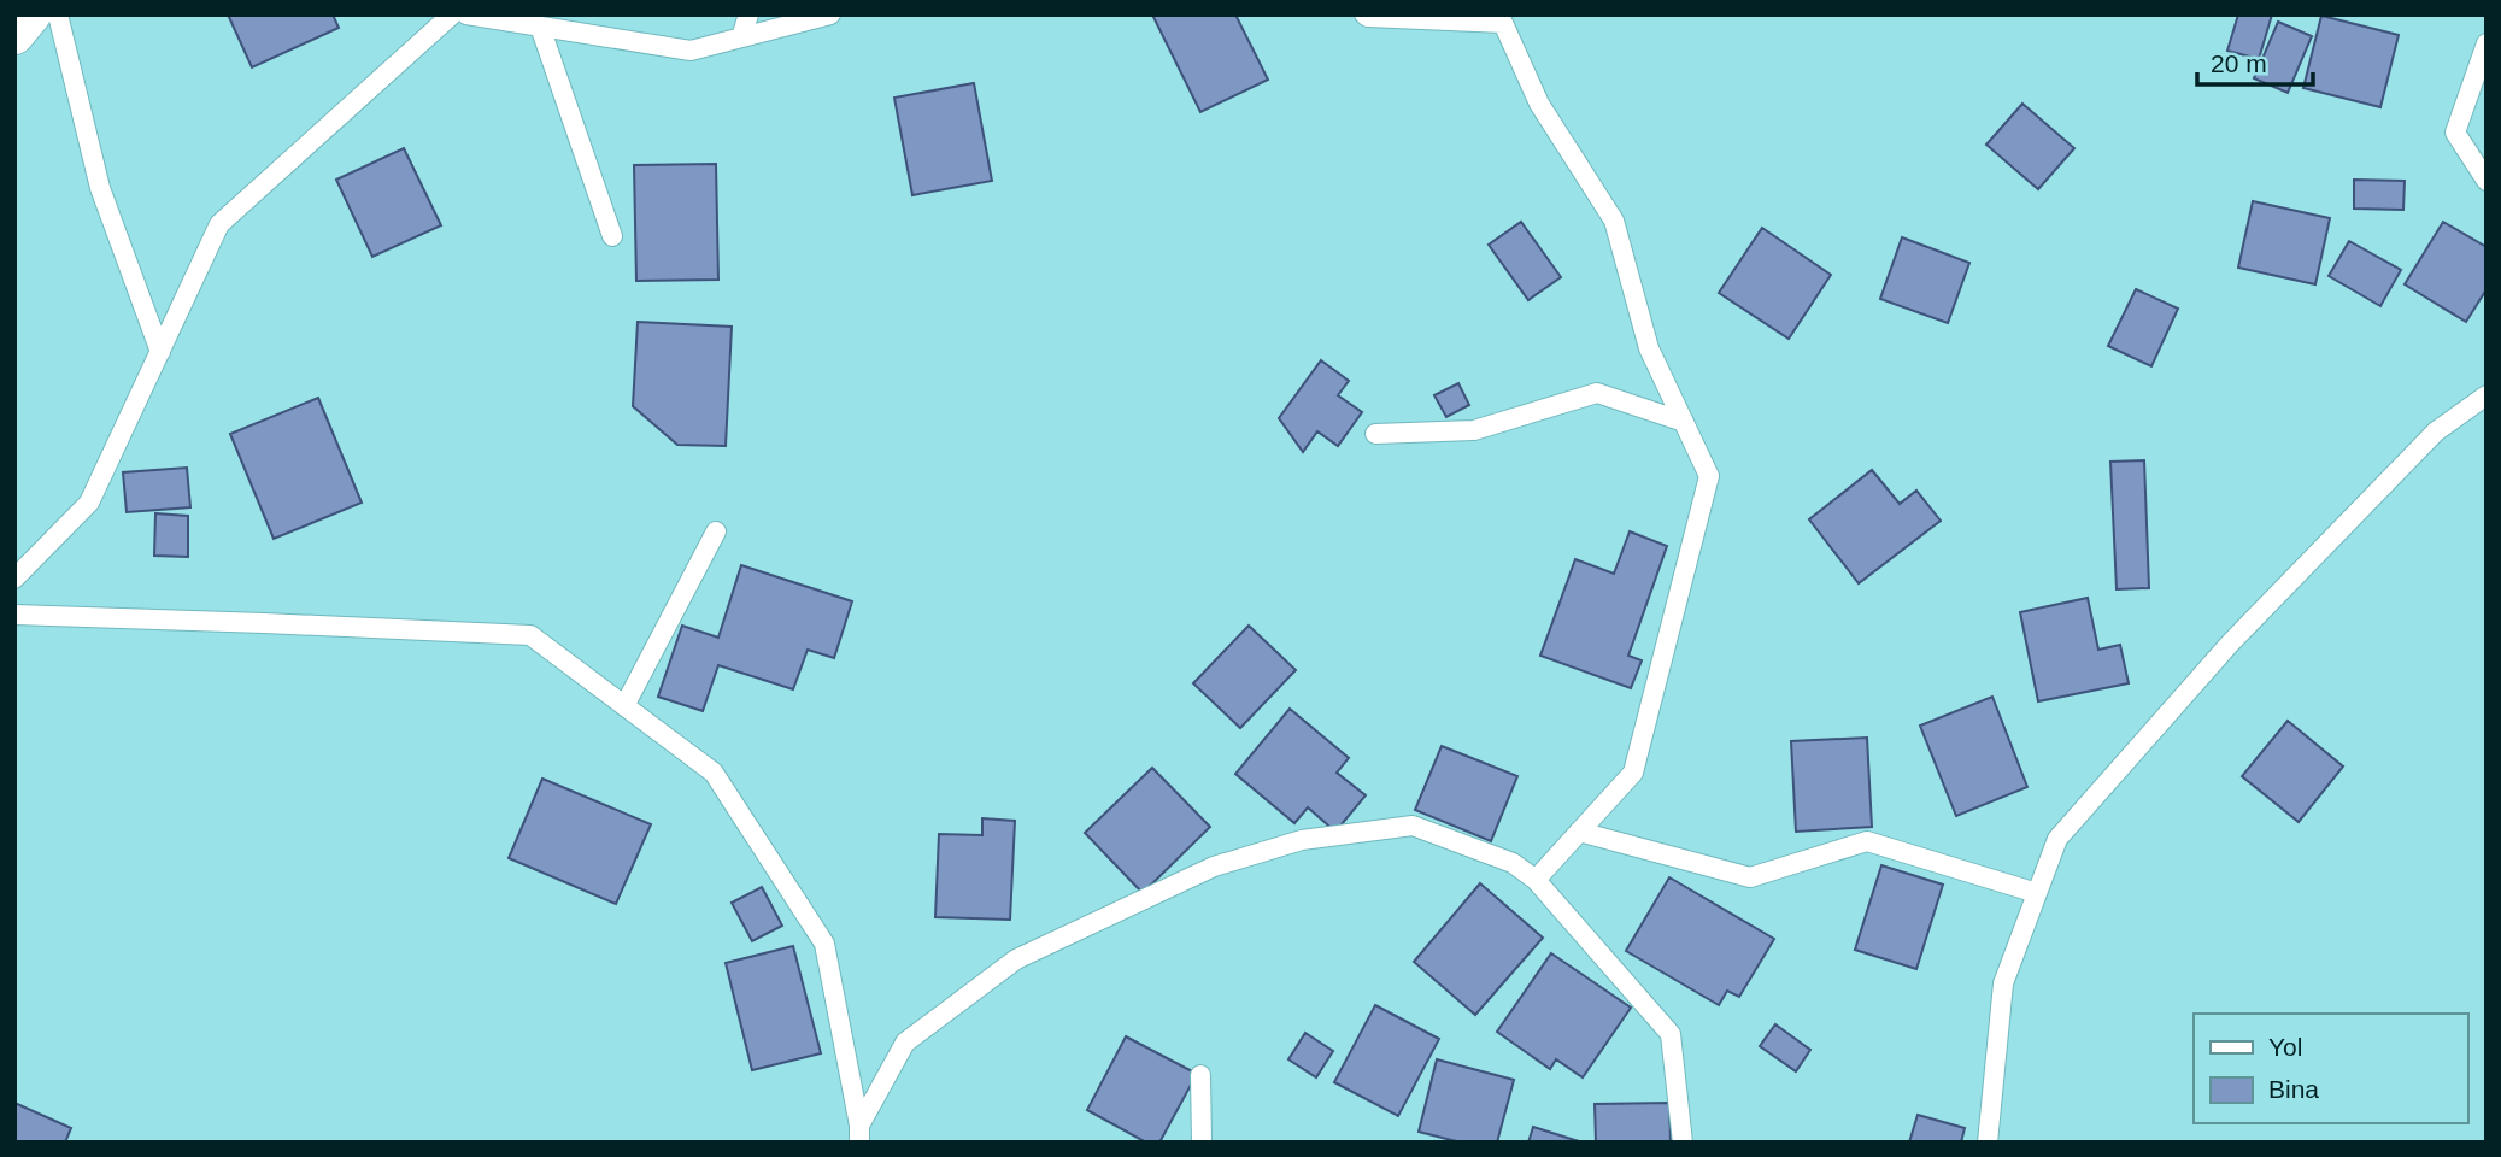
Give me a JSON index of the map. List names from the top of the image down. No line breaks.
{"legend":["Yol","Bina"],"scale_bar":"20 m"}
